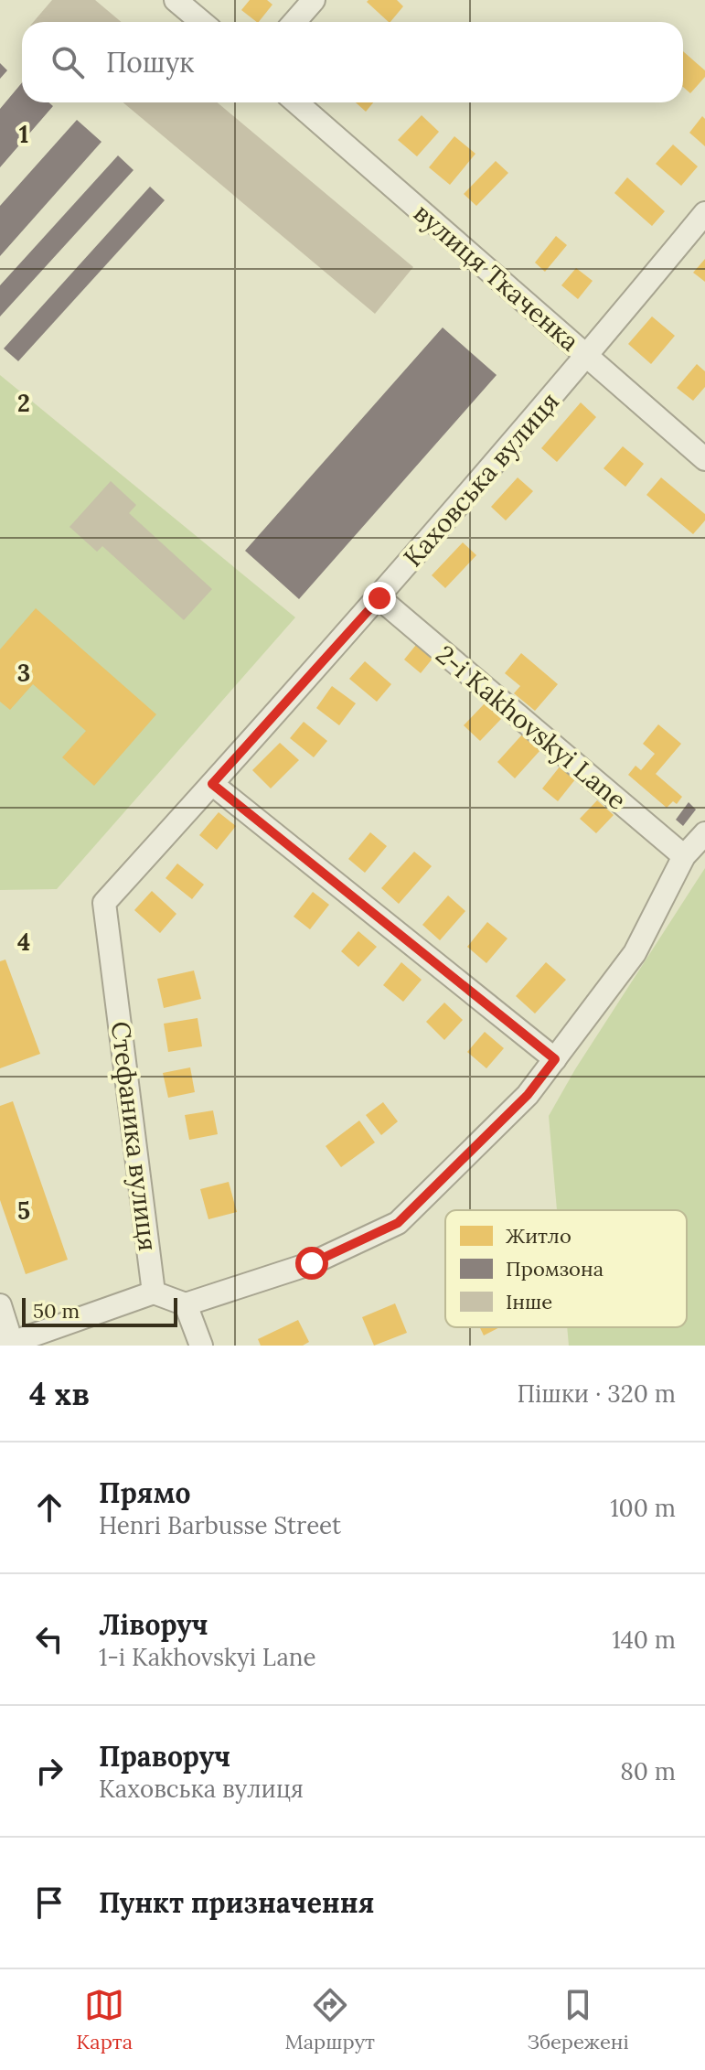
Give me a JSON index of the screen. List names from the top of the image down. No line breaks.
{"streets":{"street":["вулиця Ткаченка","Каховська вулиця","2-i Kakhovskyi Lane","Стефаника вулиця"]},"crossings":[["вулиця Ткаченка","Каховська вулиця"],["Каховська вулиця","2-i Kakhovskyi Lane"],["Каховська вулиця","Стефаника вулиця"]],"legend":["Житло","Промзона","Інше"],"scale_bar":"50 m","page":{"search":"Пошук","scale":"50 m","heading":["4 хв","Пішки · 320 m"],"list":[["Прямо","Henri Barbusse Street","100 m"],["Ліворуч","1-i Kakhovskyi Lane","140 m"],["Праворуч","Каховська вулиця","80 m"],"Пункт призначення"],"nav":["Карта","Маршрут","Збережені"]},"grid":{"rows":["1","2","3","4","5"]}}
